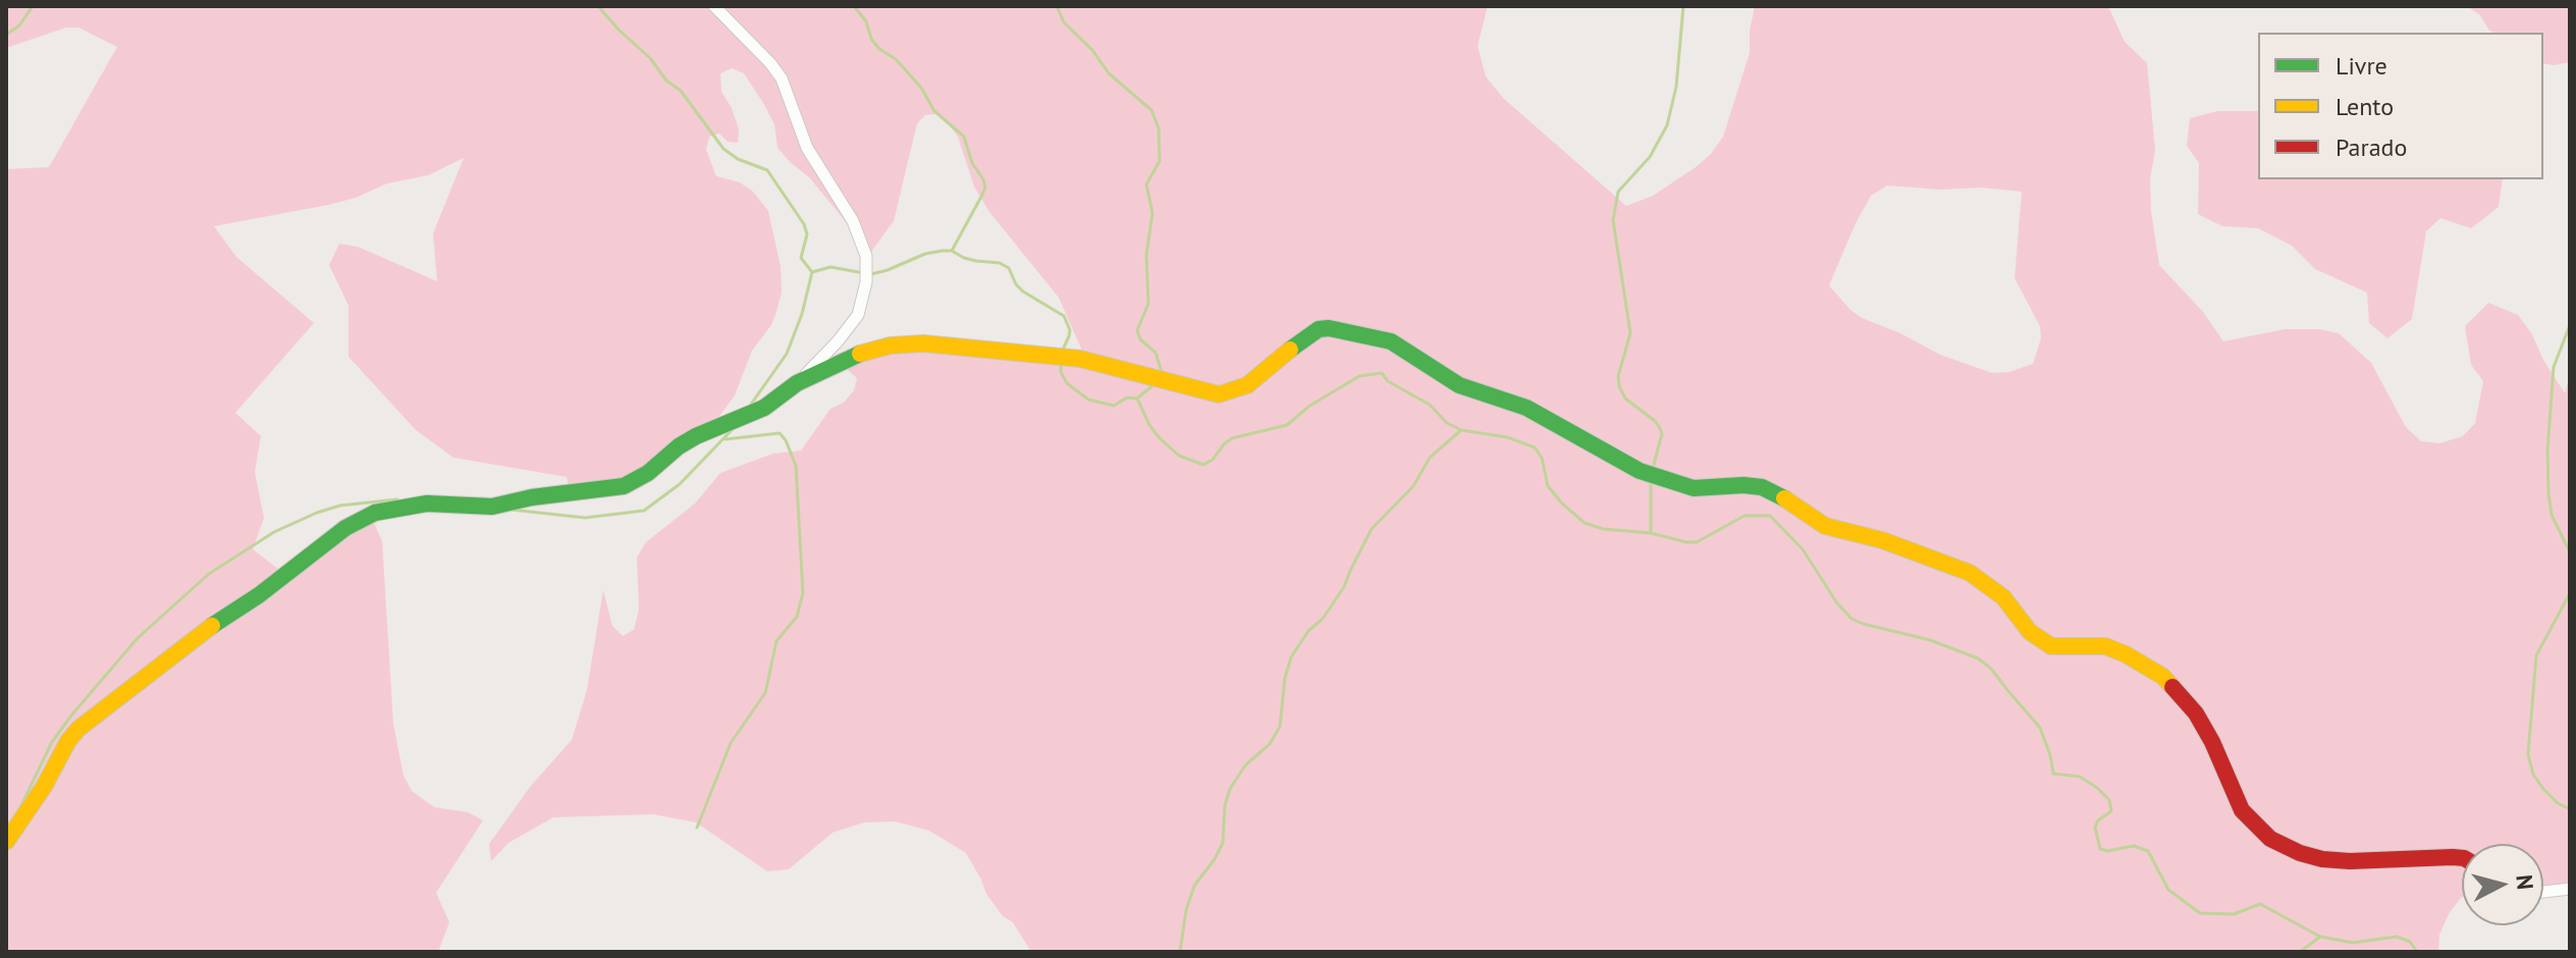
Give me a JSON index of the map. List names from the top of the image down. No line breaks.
{"legend":["Livre","Lento","Parado"],"north":"right"}
